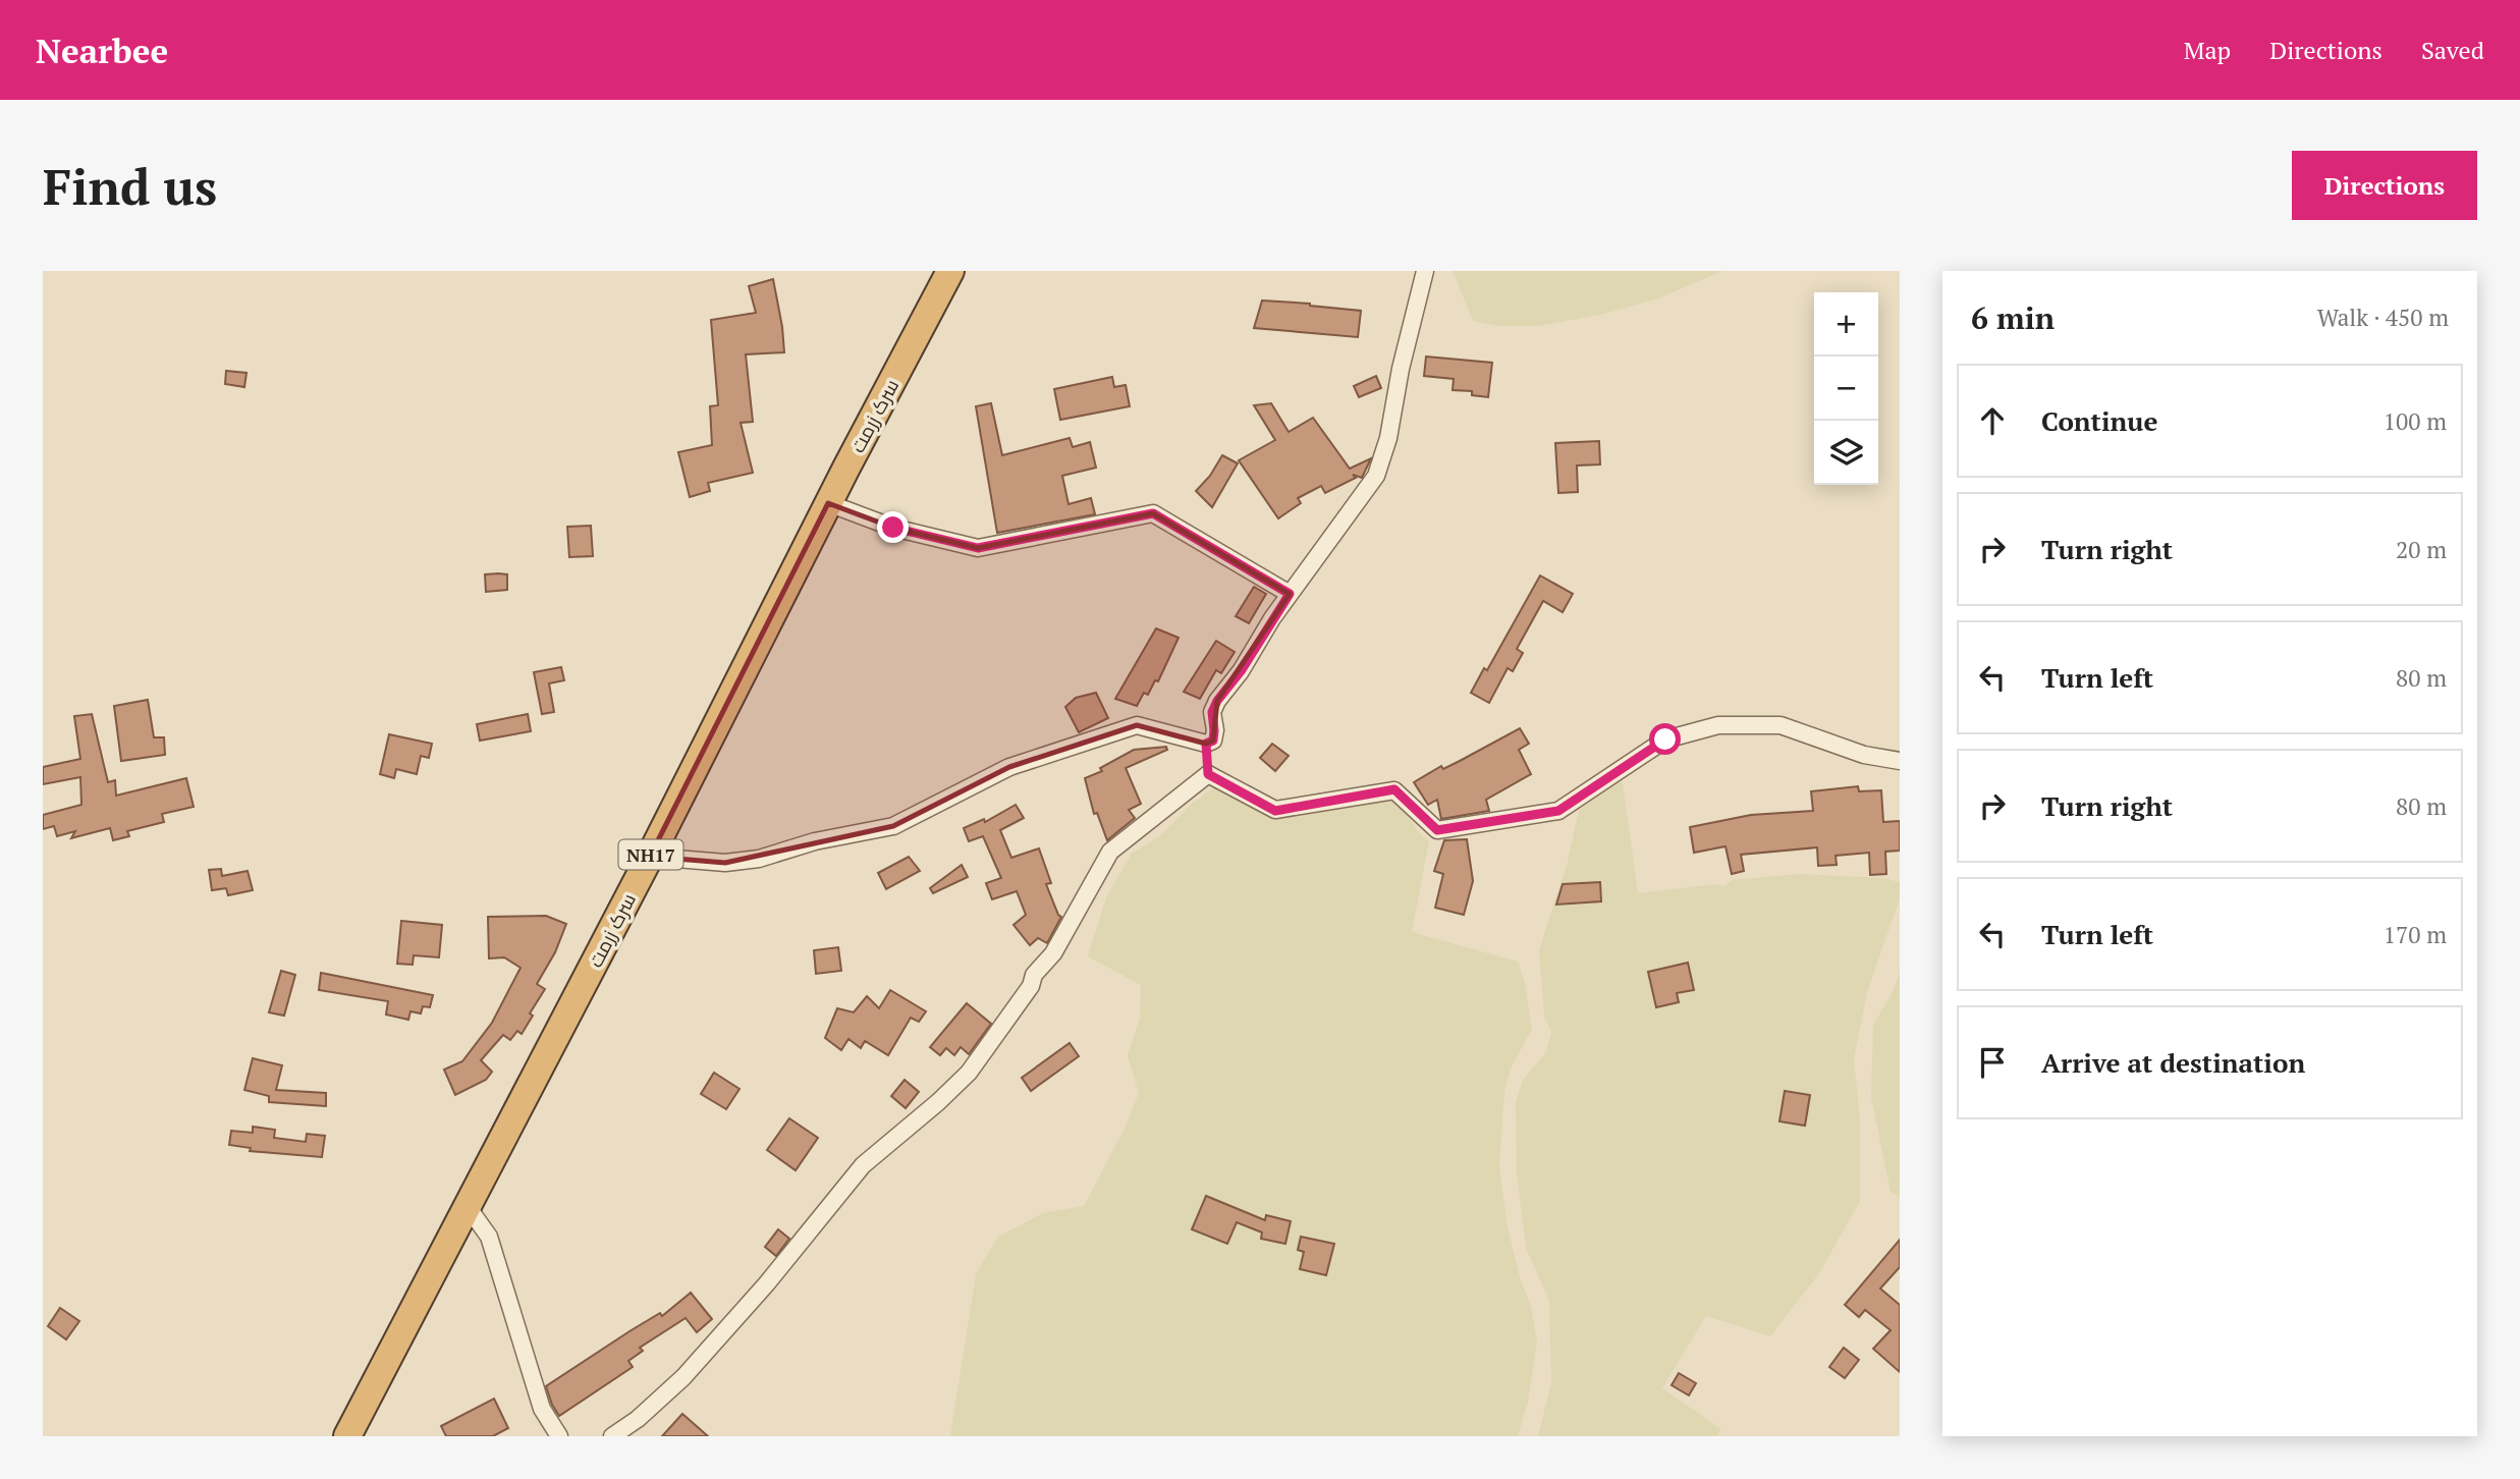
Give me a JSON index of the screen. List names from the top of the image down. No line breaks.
{"streets":{"highway":["سرک زرمت","NH17"]},"page":{"header":"Nearbee","nav":["Map","Directions","Saved"],"buttons":"Directions","title":"Find us","heading":["6 min","Walk · 450 m"],"map_buttons":["+","−"],"list":[["Continue","100 m"],["Turn right","20 m"],["Turn left","80 m"],["Turn right","80 m"],["Turn left","170 m"],"Arrive at destination"]}}
